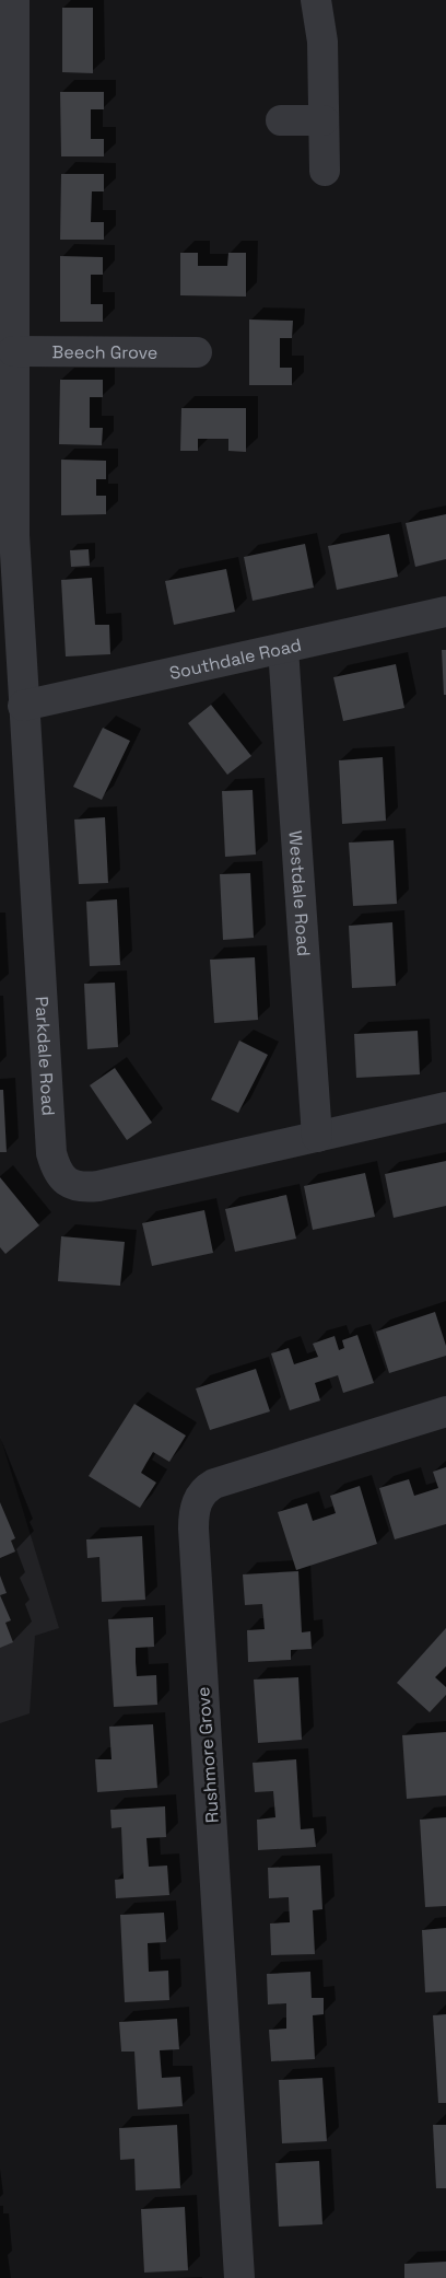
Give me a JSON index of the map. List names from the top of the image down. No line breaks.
{"streets":{"street":["Beech Grove","Southdale Road","Westdale Road","Parkdale Road","Rushmore Grove"]},"crossings":[["Beech Grove","Parkdale Road"],["Southdale Road","Westdale Road"],["Southdale Road","Parkdale Road"],["Westdale Road","Parkdale Road"]]}
